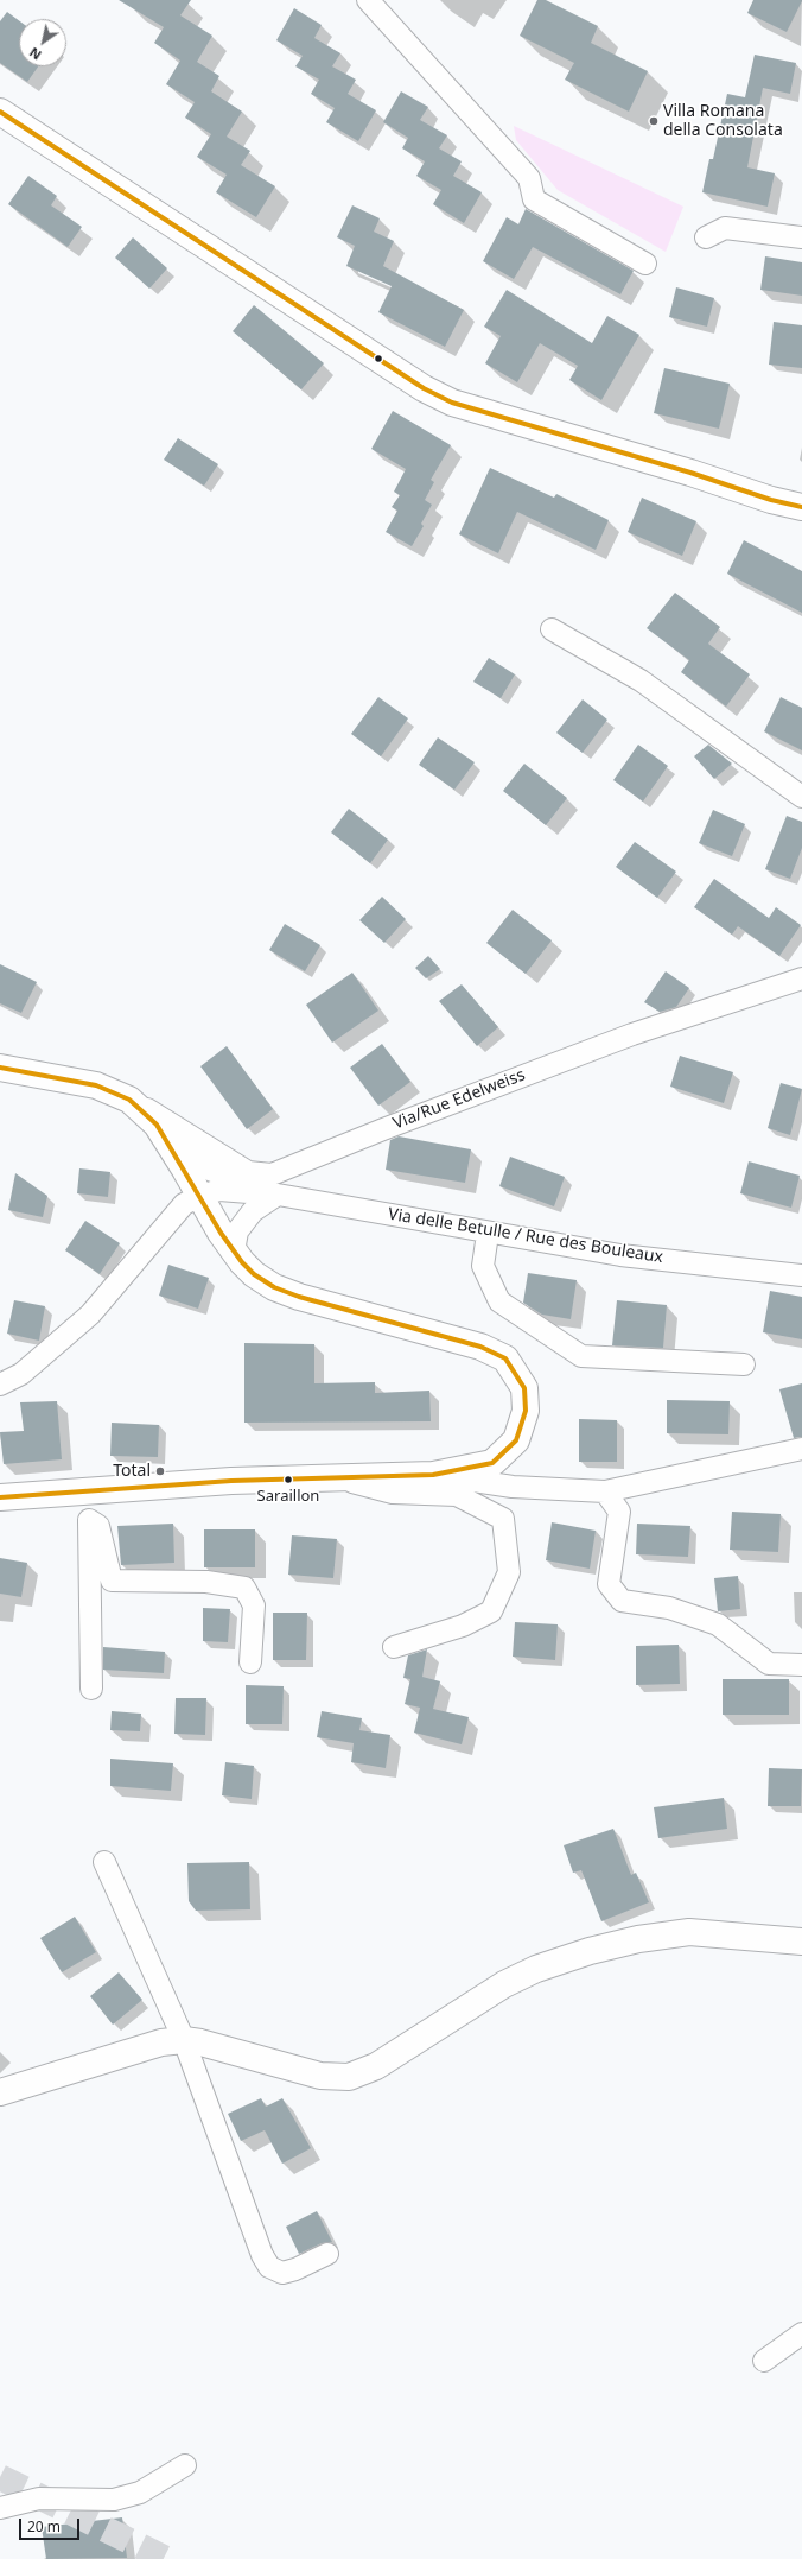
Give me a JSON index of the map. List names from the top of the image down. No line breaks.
{"streets":{"street":["Via/Rue Edelweiss","Via delle Betulle / Rue des Bouleaux"]},"places":["Villa Romana della Consolata","Total","Saraillon"],"scale_bar":"20 m","north":"bottom left"}
